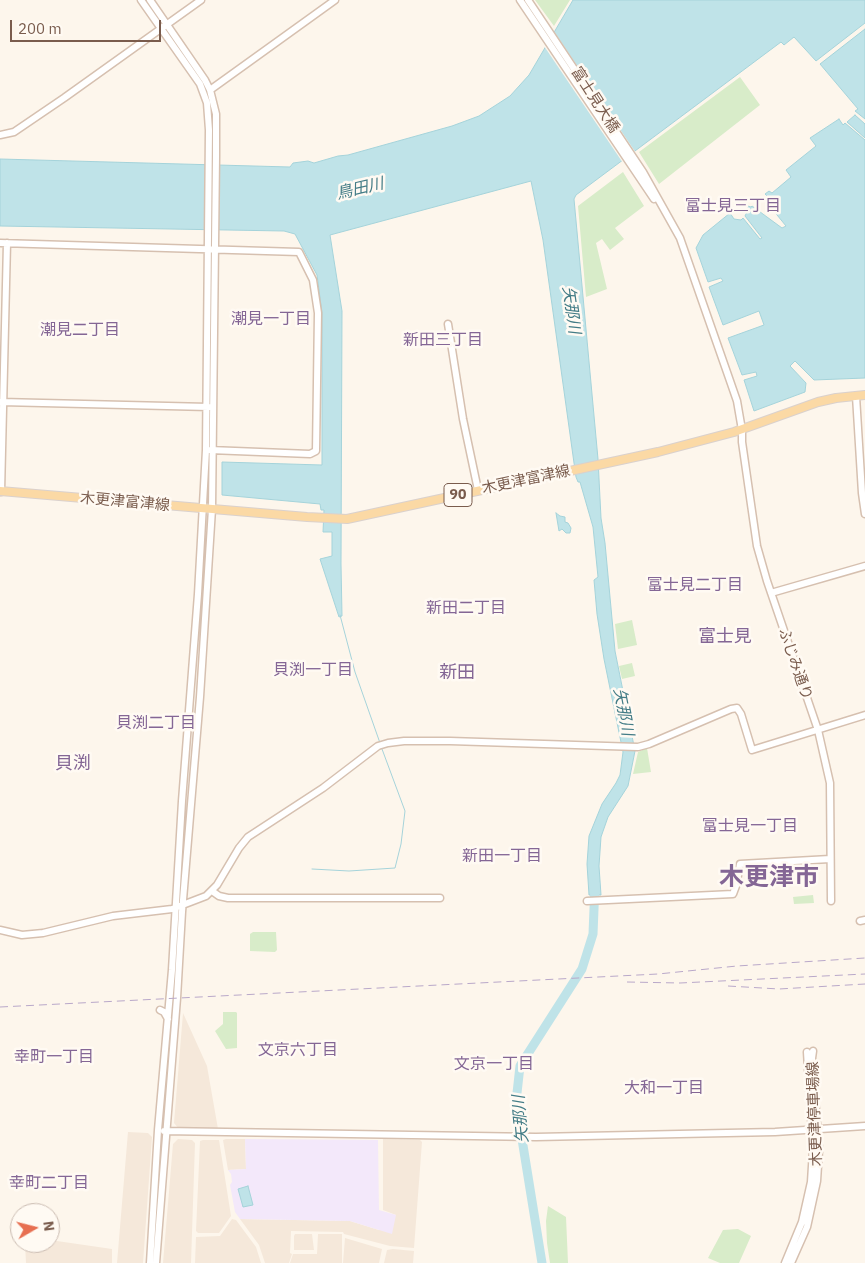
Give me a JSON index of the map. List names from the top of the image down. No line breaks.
{"streets":{"main road":["木更津富津線","90"],"street":["富士見大橋","ふじみ通り","木更津停車場線"]},"crossings":[["富士見大橋","ふじみ通り"],["木更津富津線","ふじみ通り"]],"districts":["富士見三丁目","潮見一丁目","潮見二丁目","新田三丁目","富士見二丁目","新田二丁目","富士見","貝渕一丁目","新田","貝渕二丁目","貝渕","富士見一丁目","新田一丁目","木更津市","文京六丁目","幸町一丁目","文京一丁目","大和一丁目","幸町二丁目"],"water":["鳥田川","矢那川"],"scale_bar":"200 m","north":"right"}
